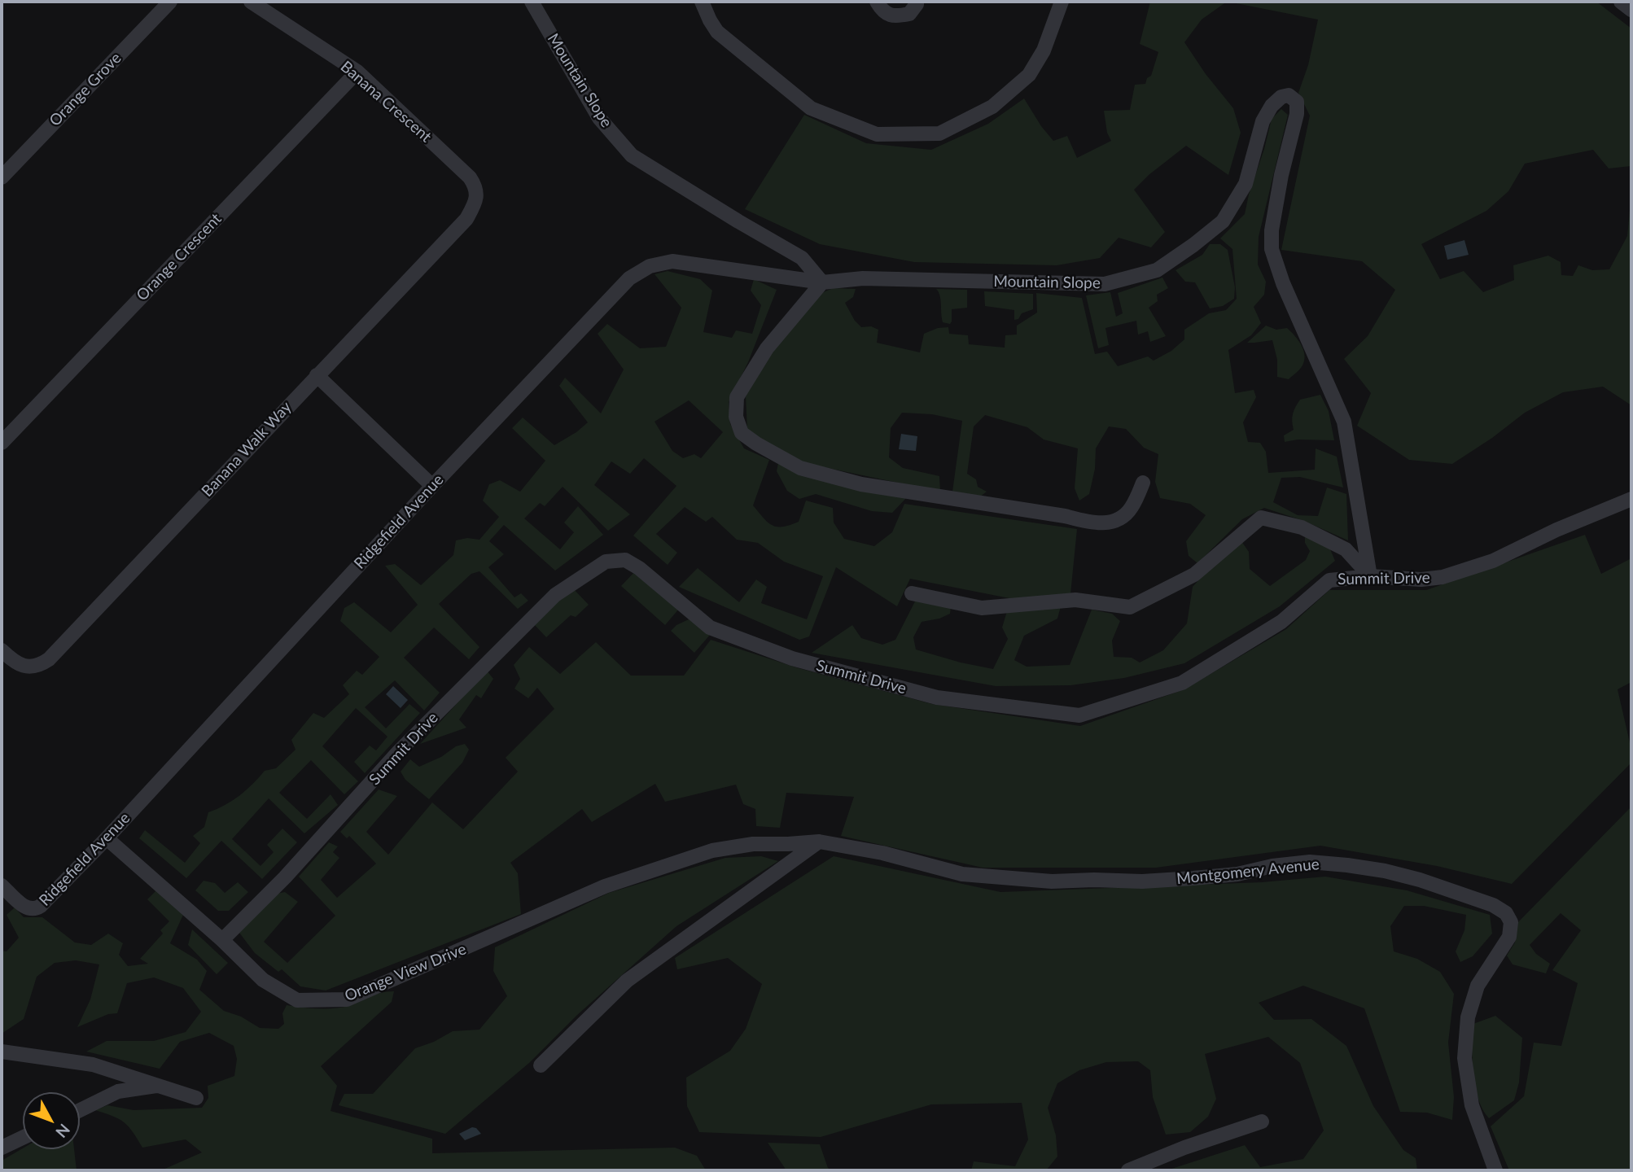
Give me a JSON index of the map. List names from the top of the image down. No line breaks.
{"streets":{"street":["Mountain Slope","Orange Grove","Banana Crescent","Orange Crescent","Banana Walk Way","Ridgefield Avenue","Summit Drive","Montgomery Avenue","Orange View Drive"]},"crossings":[["Mountain Slope","Ridgefield Avenue"],["Mountain Slope","Summit Drive"],["Banana Crescent","Orange Crescent"],["Banana Crescent","Banana Walk Way"],["Ridgefield Avenue","Orange View Drive"],["Summit Drive","Orange View Drive"],["Montgomery Avenue","Orange View Drive"]],"north":"bottom right"}
